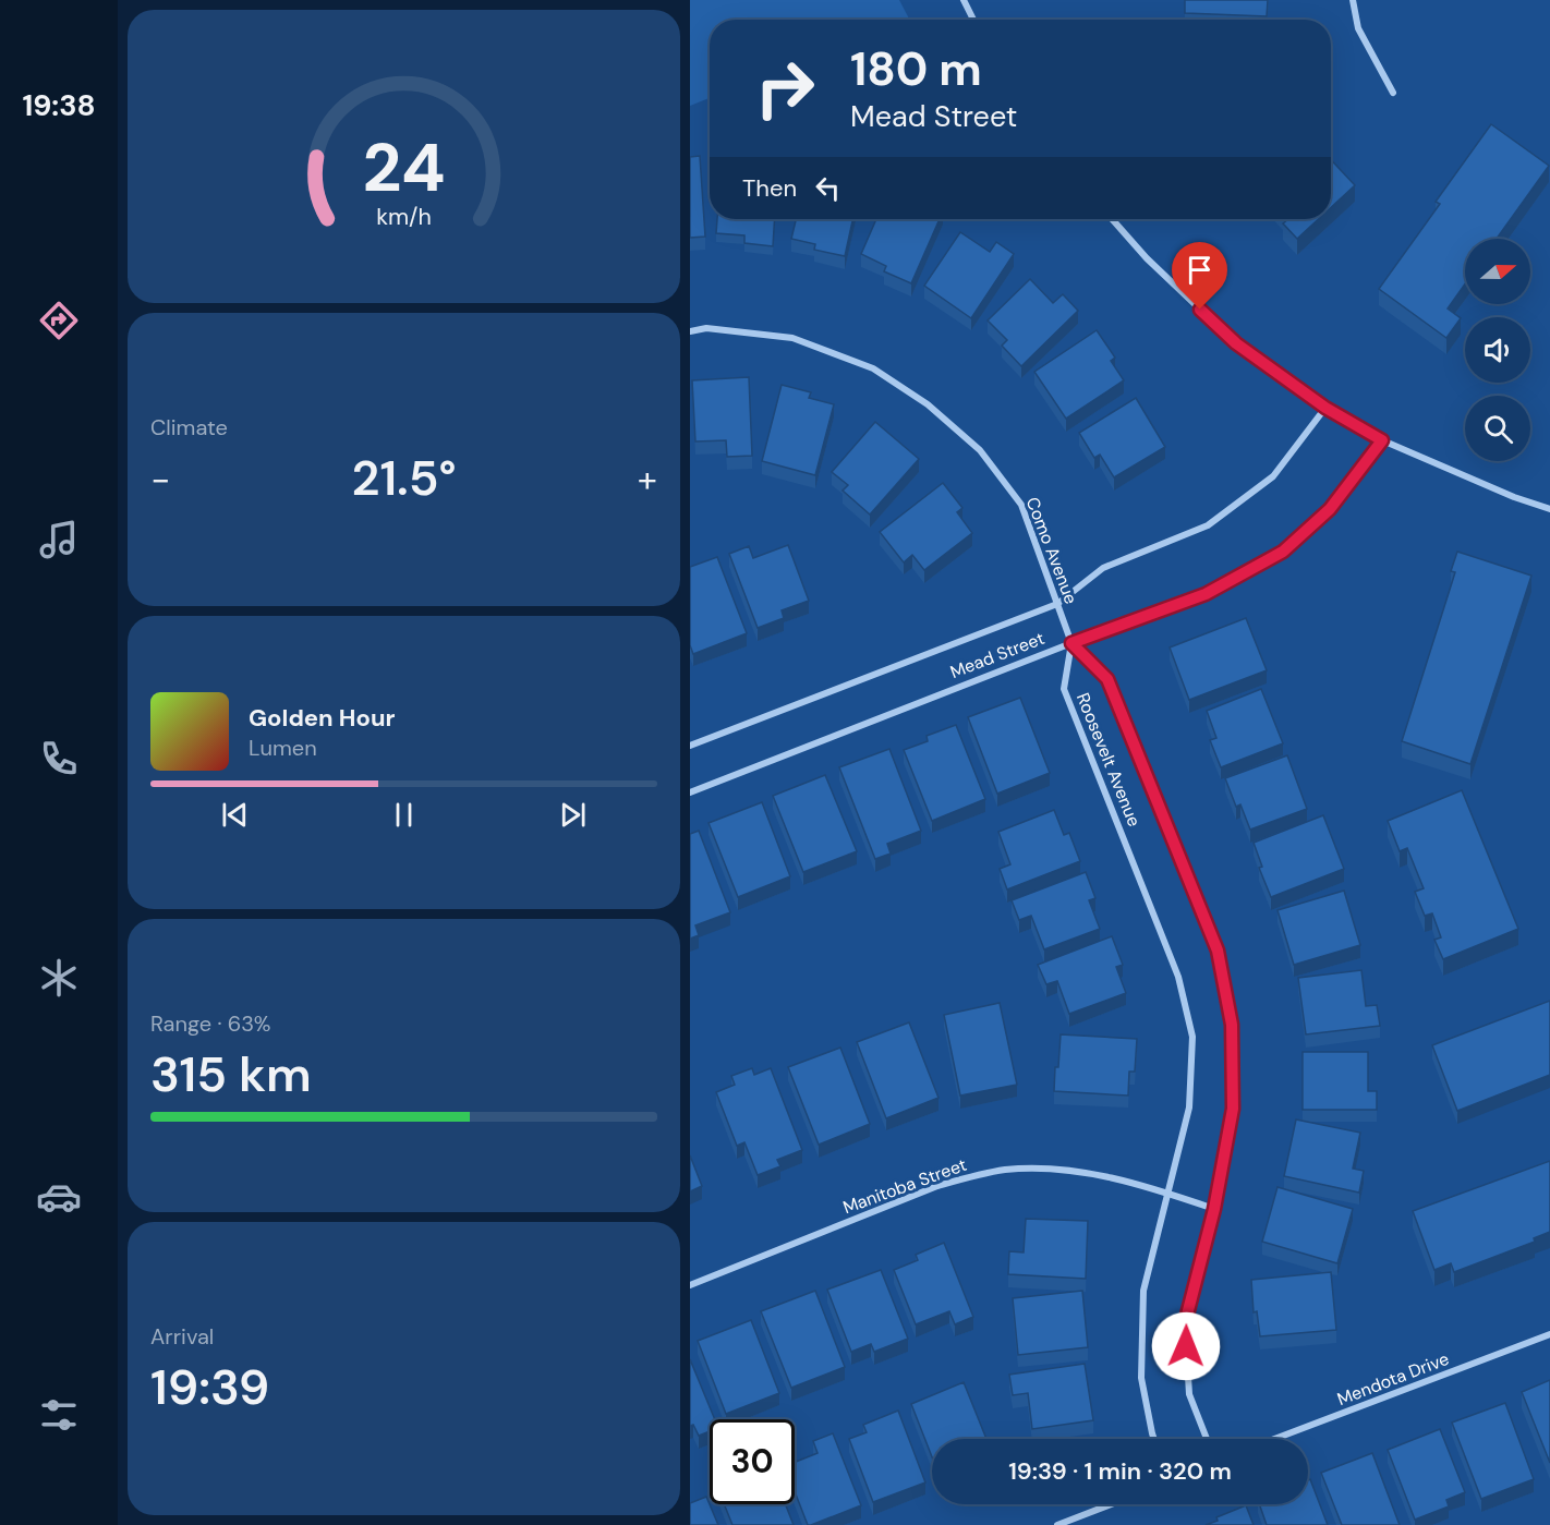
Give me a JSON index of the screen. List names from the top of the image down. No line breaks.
{"streets":{"street":["Como Avenue","Mead Street","Roosevelt Avenue","Manitoba Street","Mendota Drive"]},"crossings":[["Como Avenue","Mead Street"],["Como Avenue","Roosevelt Avenue"],["Mead Street","Roosevelt Avenue"],["Roosevelt Avenue","Manitoba Street"]],"north":"right","page":{"tabs":"19:38","turn":["180 m","Mead Street"],"then":"Then","tile":["Climate",["Range · 63%","315 km"],["Arrival","19:39"]],"heat":["−","21.5°","+"],"song":["Golden Hour","Lumen"],"limit":"30","trip":"19:39 · 1 min · 320 m","gauge":["24","km/h"]}}
